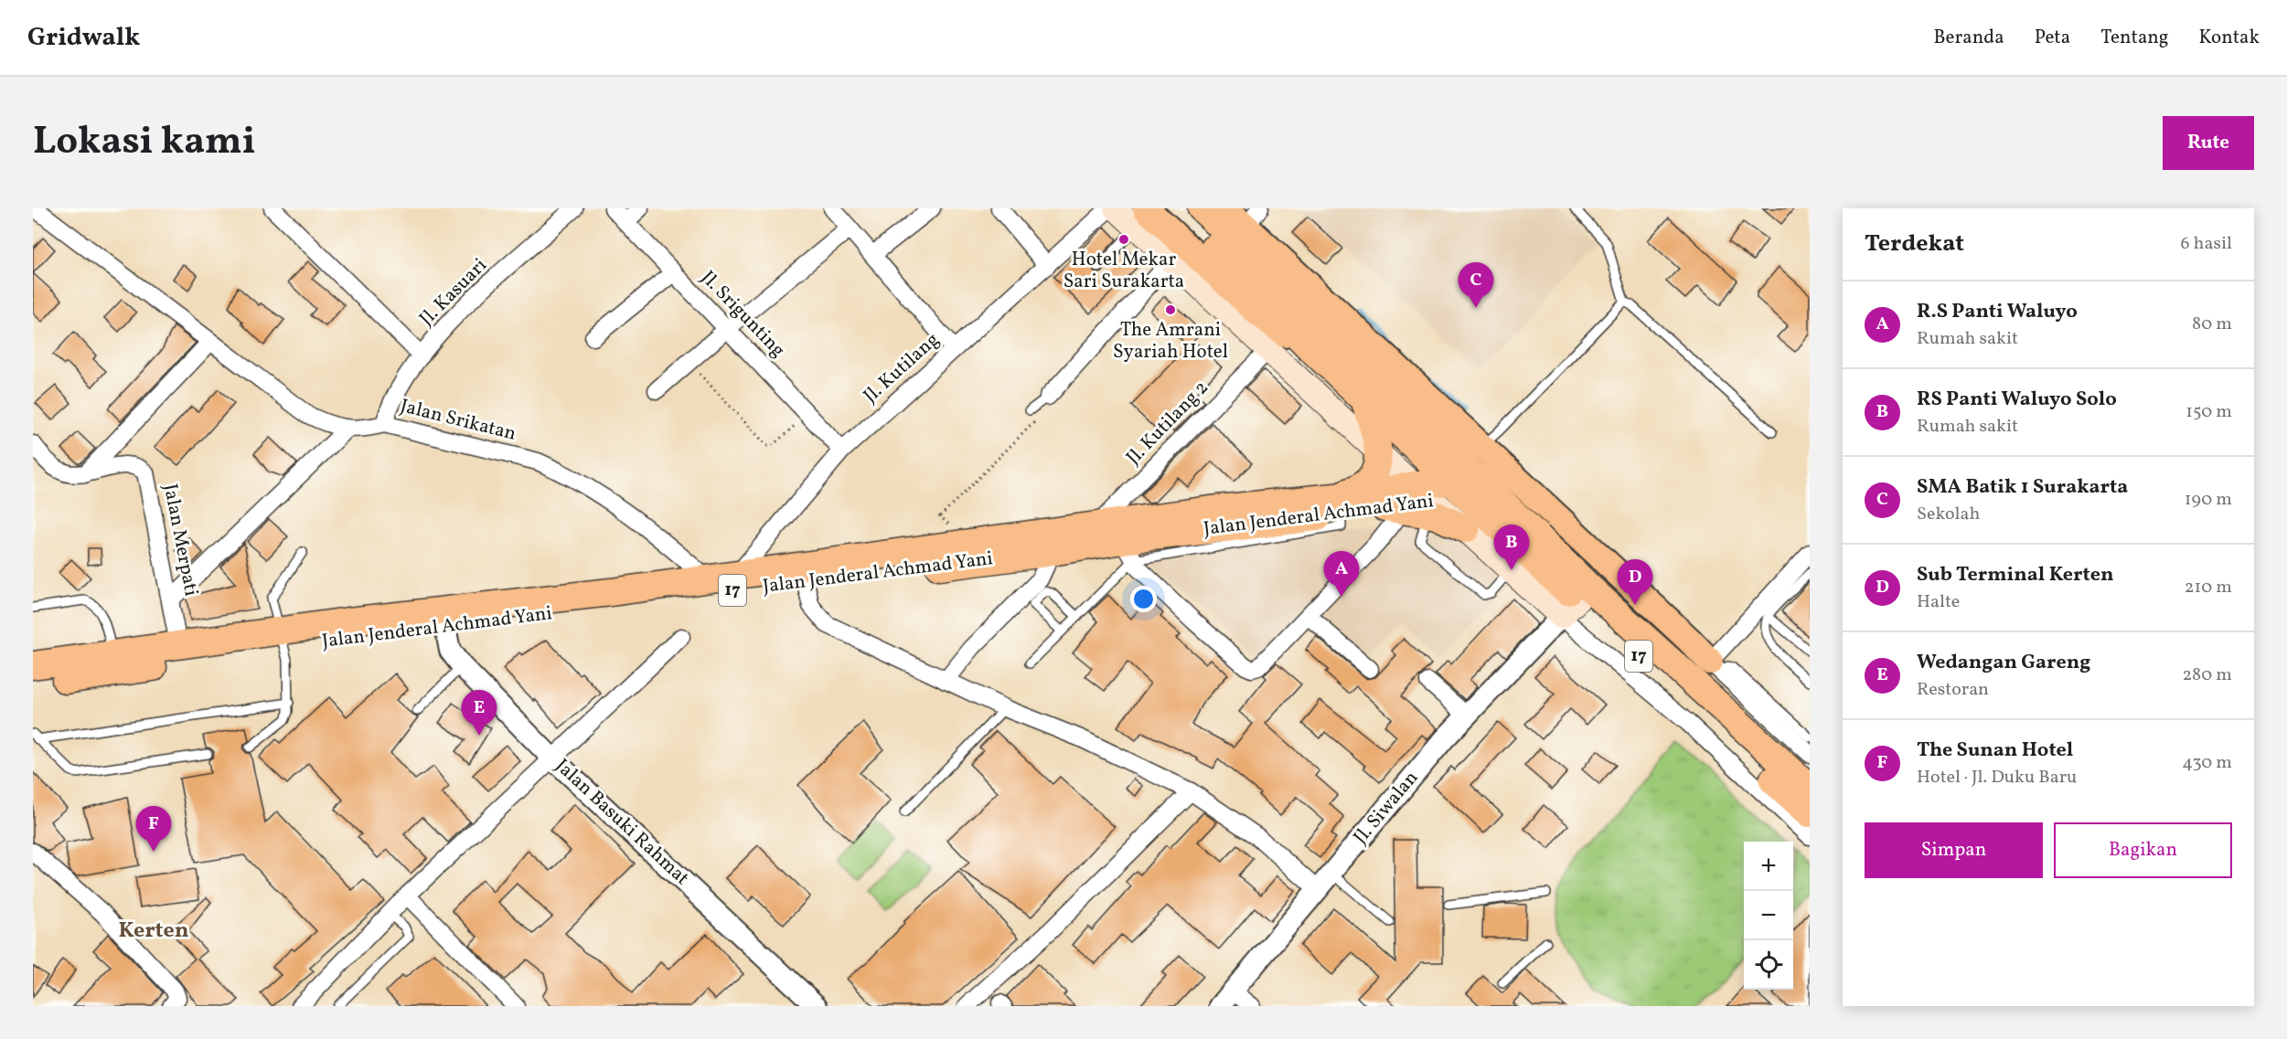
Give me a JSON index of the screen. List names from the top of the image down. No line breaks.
{"streets":{"highway":["Jalan Jenderal Achmad Yani","17"],"street":["Jl. Kasuari","Jl. Srigunting","Jl. Kutilang","Jalan Srikatan","Jl. Kutilang 2","Jalan Merpati","Jl. Siwalan","Jalan Basuki Rahmat"]},"crossings":[["Jl. Kasuari","Jalan Srikatan"],["Jl. Srigunting","Jl. Kutilang"],["Jl. Kutilang","Jalan Jenderal Achmad Yani"],["Jalan Srikatan","Jalan Jenderal Achmad Yani"],["Jl. Kutilang 2","Jalan Jenderal Achmad Yani"],["Jalan Jenderal Achmad Yani","Jalan Merpati"],["Jalan Jenderal Achmad Yani","17"],["Jalan Jenderal Achmad Yani","Jalan Basuki Rahmat"],["17","Jl. Siwalan"]],"districts":["Kerten"],"places":["Hotel Mekar Sari Surakarta","The Amrani Syariah Hotel"],"page":{"header":"Gridwalk","nav":["Beranda","Peta","Tentang","Kontak"],"title":"Lokasi kami","buttons":["Rute",["Simpan","Bagikan"]],"heading":["Terdekat","6 hasil"],"pins":["C","B","A","D","E","F"],"list":[{"mark":"A","name":"R.S Panti Waluyo","note":"Rumah sakit","value":"80 m"},{"mark":"B","name":"RS Panti Waluyo Solo","note":"Rumah sakit","value":"150 m"},{"mark":"C","name":"SMA Batik 1 Surakarta","note":"Sekolah","value":"190 m"},{"mark":"D","name":"Sub Terminal Kerten","note":"Halte","value":"210 m"},{"mark":"E","name":"Wedangan Gareng","note":"Restoran","value":"280 m"},{"mark":"F","name":"The Sunan Hotel","note":"Hotel · Jl. Duku Baru","value":"430 m"}],"map_buttons":["+","−"]}}
